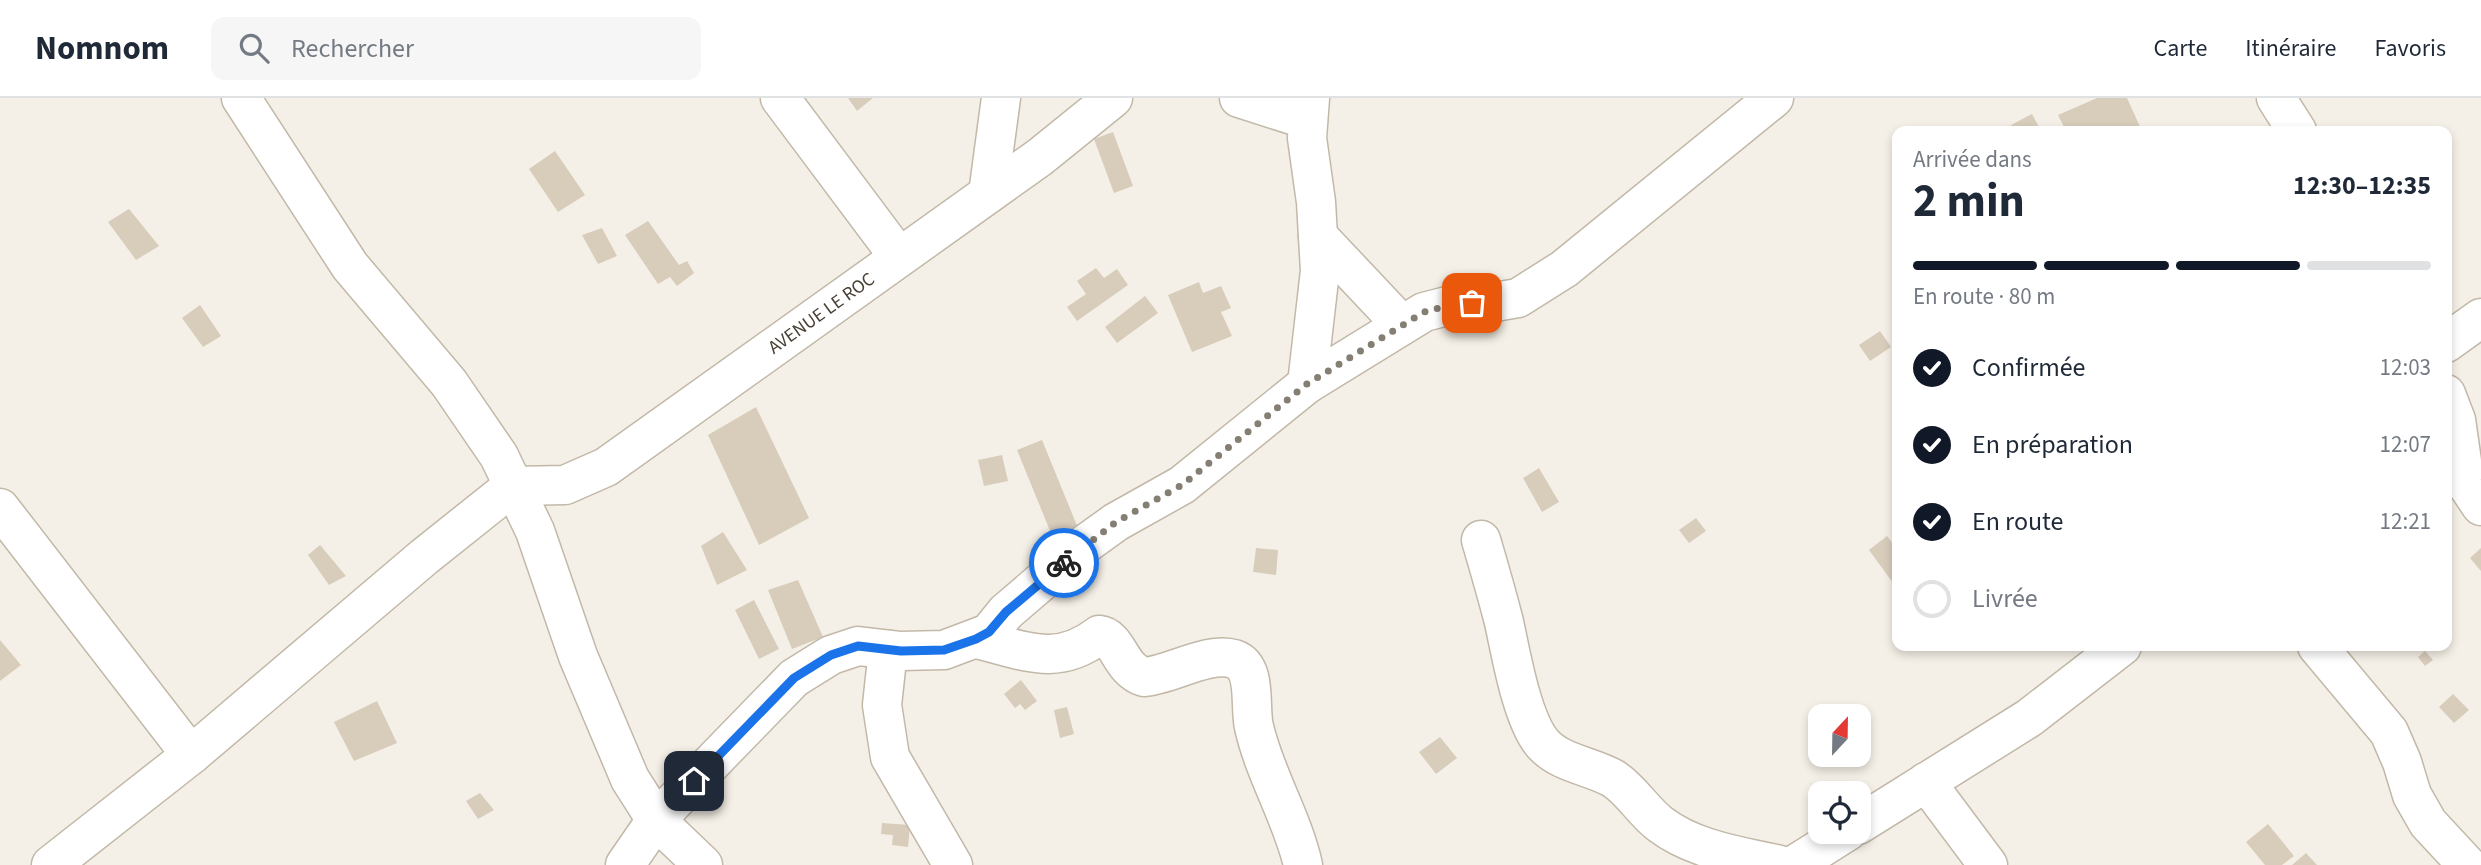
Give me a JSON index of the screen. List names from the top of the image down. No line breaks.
{"streets":{"street":["AVENUE LE ROC"]},"north":"top","page":{"header":"Nomnom","search":"Rechercher","nav":["Carte","Itinéraire","Favoris"],"heading":["2 min","Arrivée dans","12:30–12:35"],"bar":"En route · 80 m","list":[["Confirmée","12:03"],["En préparation","12:07"],["En route","12:21"],"Livrée"]}}
